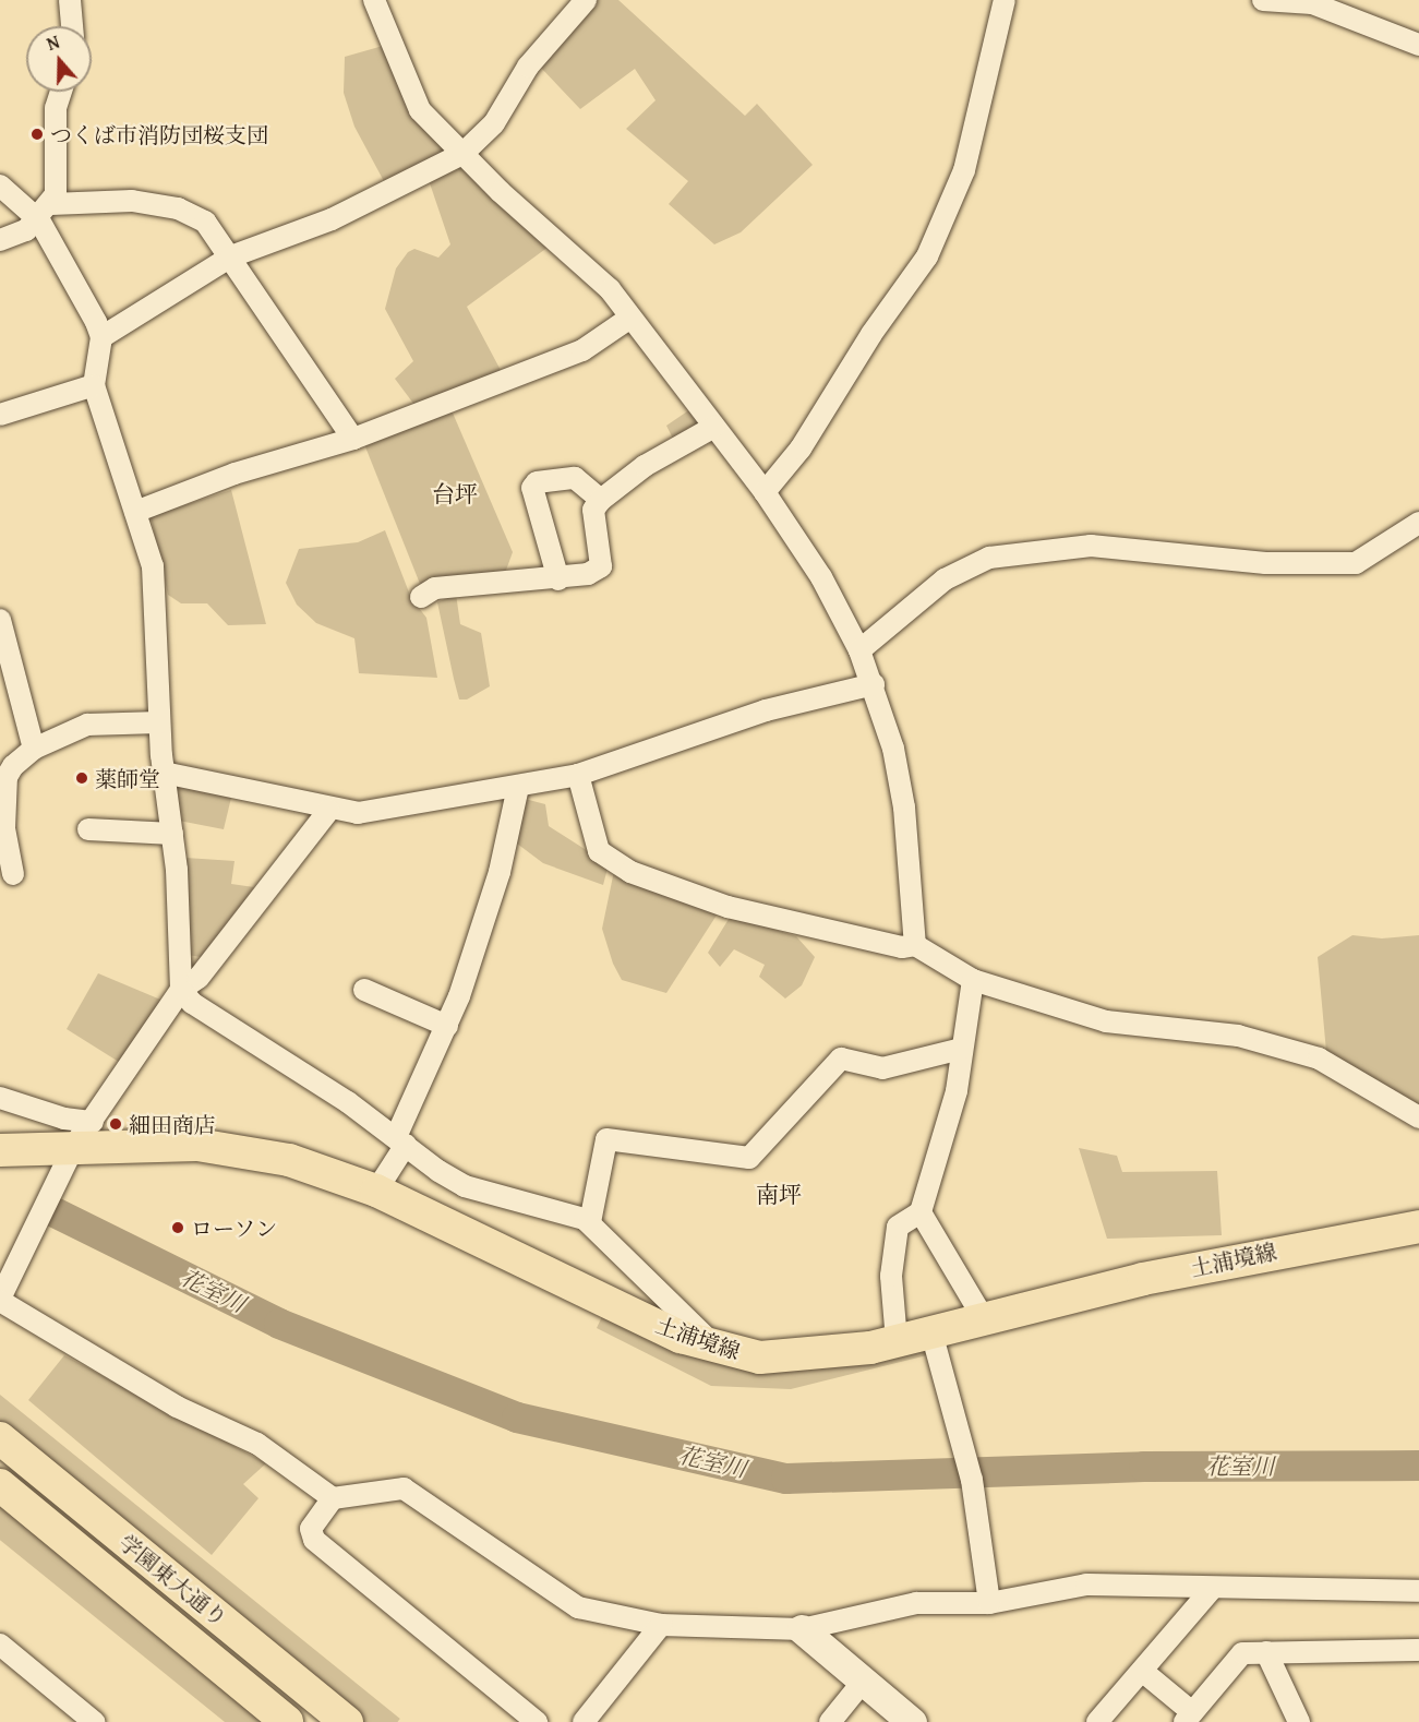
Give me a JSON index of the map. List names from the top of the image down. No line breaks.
{"streets":{"main road":["土浦境線","学園東大通り"]},"districts":["台坪","南坪"],"water":["花室川"],"places":["つくば市消防団桜支団","薬師堂","細田商店","ローソン"],"north":"top"}
